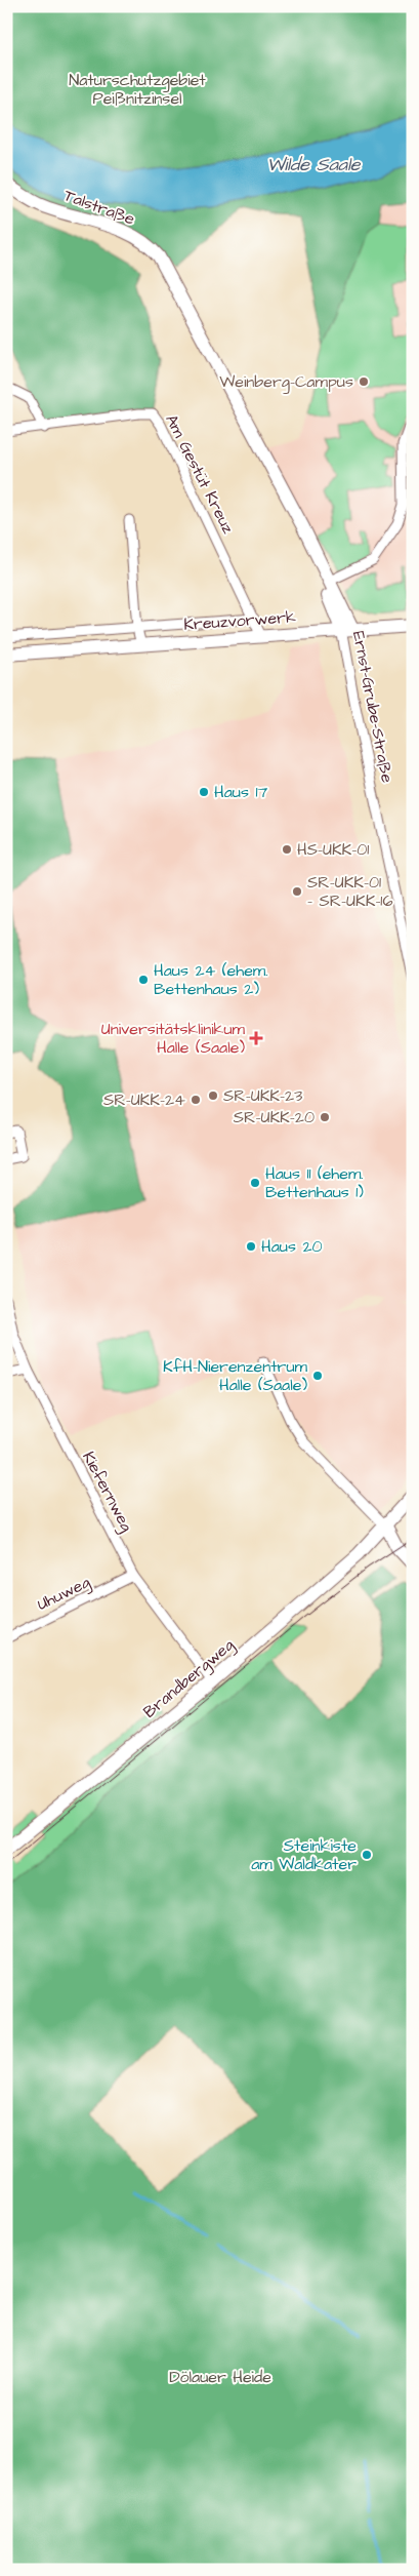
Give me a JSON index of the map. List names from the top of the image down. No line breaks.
{"streets":{"street":["Talstraße","Am Gestüt Kreuz","Kreuzvorwerk","Ernst-Grube-Straße","Kiefernweg","Uhuweg","Brandbergweg"]},"crossings":[["Talstraße","Ernst-Grube-Straße"],["Am Gestüt Kreuz","Kreuzvorwerk"],["Kreuzvorwerk","Ernst-Grube-Straße"],["Kiefernweg","Uhuweg"],["Kiefernweg","Brandbergweg"]],"water":["Wilde Saale"],"parks":["Naturschutzgebiet Peißnitzinsel","Dölauer Heide"],"places":{"other":["Weinberg-Campus","Haus 17","HS-UKK-01","SR-UKK-01 - SR-UKK-16","Haus 24 (ehem. Bettenhaus 2)","SR-UKK-23","SR-UKK-24","SR-UKK-20","Haus 11 (ehem. Bettenhaus 1)","Haus 20","KfH-Nierenzentrum Halle (Saale)","Steinkiste am Waldkater"],"health":["Universitätsklinikum Halle (Saale)"]}}
